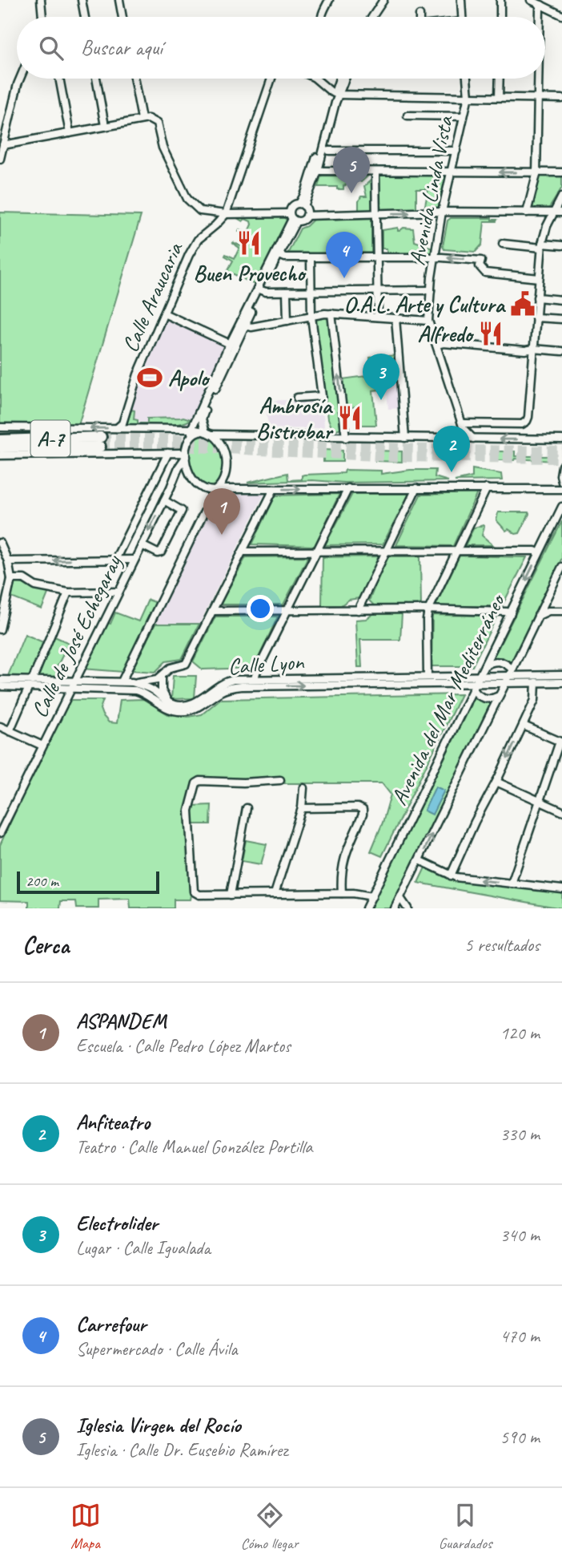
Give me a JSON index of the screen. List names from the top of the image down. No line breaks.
{"streets":{"highway":["A-7"],"street":["Avenida Linda Vista","Calle Araucaria","Calle de José Echegaray","Calle Lyon","Avenida del Mar Mediterráneo"]},"crossings":[["Calle de José Echegaray","Calle Lyon"],["Calle Lyon","Avenida del Mar Mediterráneo"]],"places":{"restaurant":["Buen Provecho","Alfredo","Ambrosía Bistrobar"],"public building":["O.A.L. Arte y Cultura"],"sports":["Apolo"]},"scale_bar":"200 m","page":{"search":"Buscar aquí","pins":["5","4","3","2","1"],"scale":"200 m","heading":["Cerca","5 resultados"],"list":[{"mark":"1","name":"ASPANDEM","note":"Escuela · Calle Pedro López Martos","value":"120 m"},{"mark":"2","name":"Anfiteatro","note":"Teatro · Calle Manuel González Portilla","value":"330 m"},{"mark":"3","name":"Electrolider","note":"Lugar · Calle Igualada","value":"340 m"},{"mark":"4","name":"Carrefour","note":"Supermercado · Calle Ávila","value":"470 m"},{"mark":"5","name":"Iglesia Virgen del Rocío","note":"Iglesia · Calle Dr. Eusebio Ramírez","value":"590 m"}],"nav":["Mapa","Cómo llegar","Guardados"]}}
